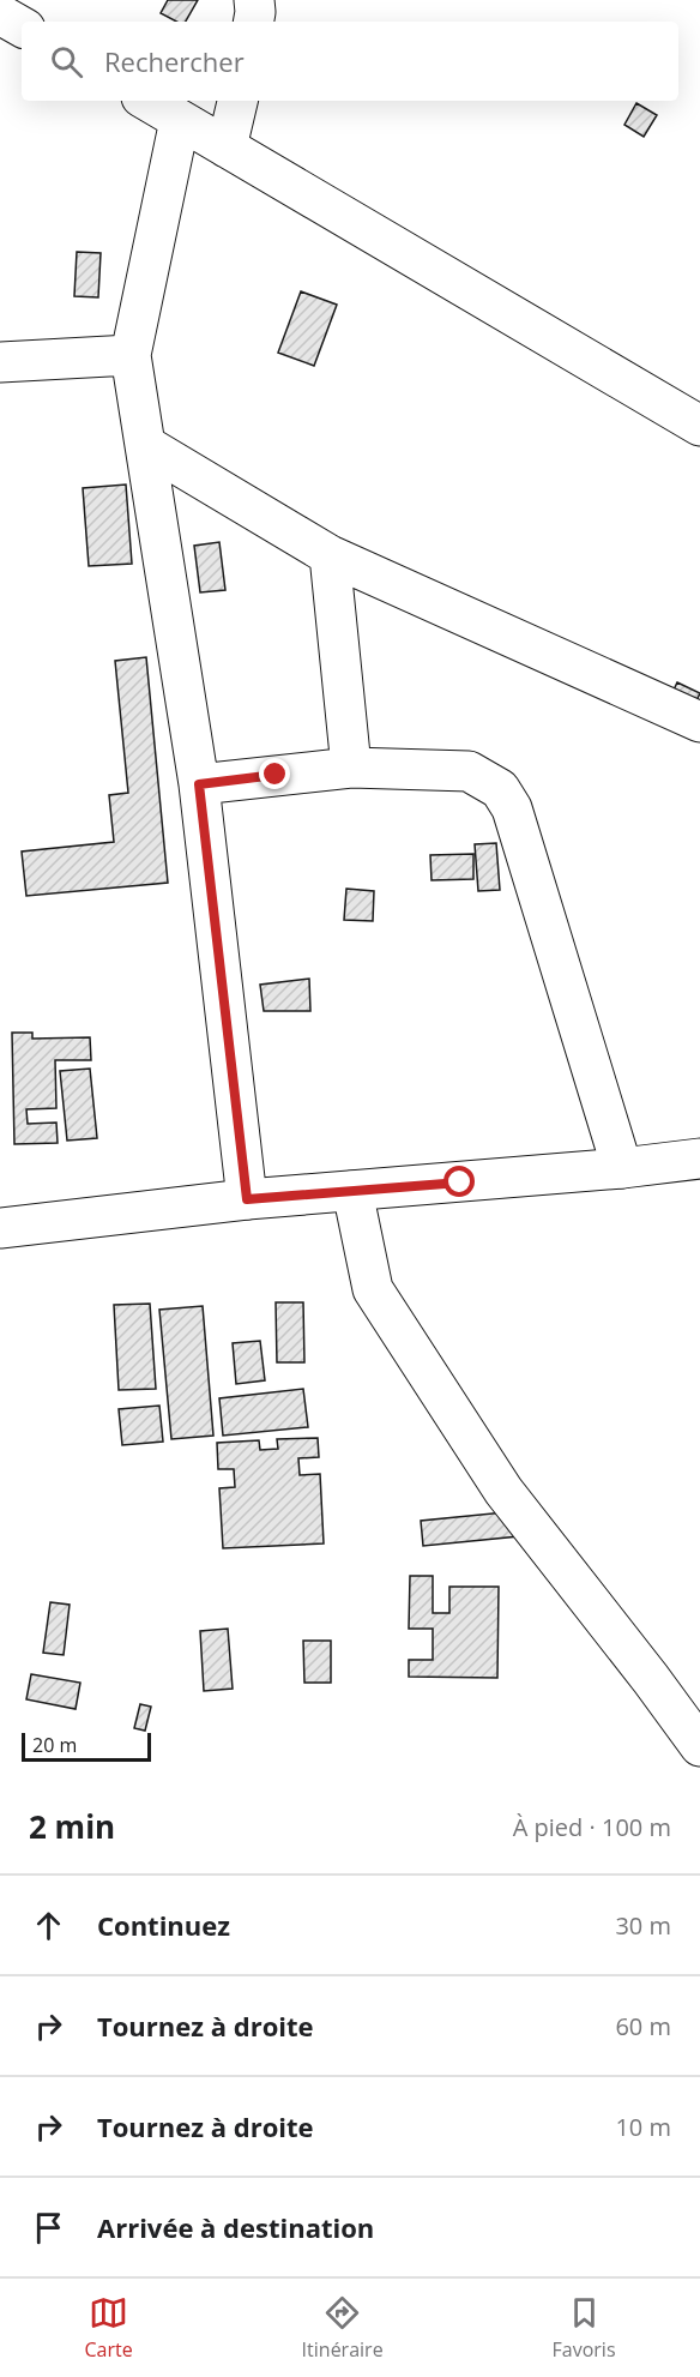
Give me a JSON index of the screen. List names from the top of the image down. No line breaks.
{"scale_bar":"20 m","page":{"search":"Rechercher","scale":"20 m","heading":["2 min","À pied · 100 m"],"list":[["Continuez","30 m"],["Tournez à droite","60 m"],["Tournez à droite","10 m"],"Arrivée à destination"],"nav":["Carte","Itinéraire","Favoris"]}}
